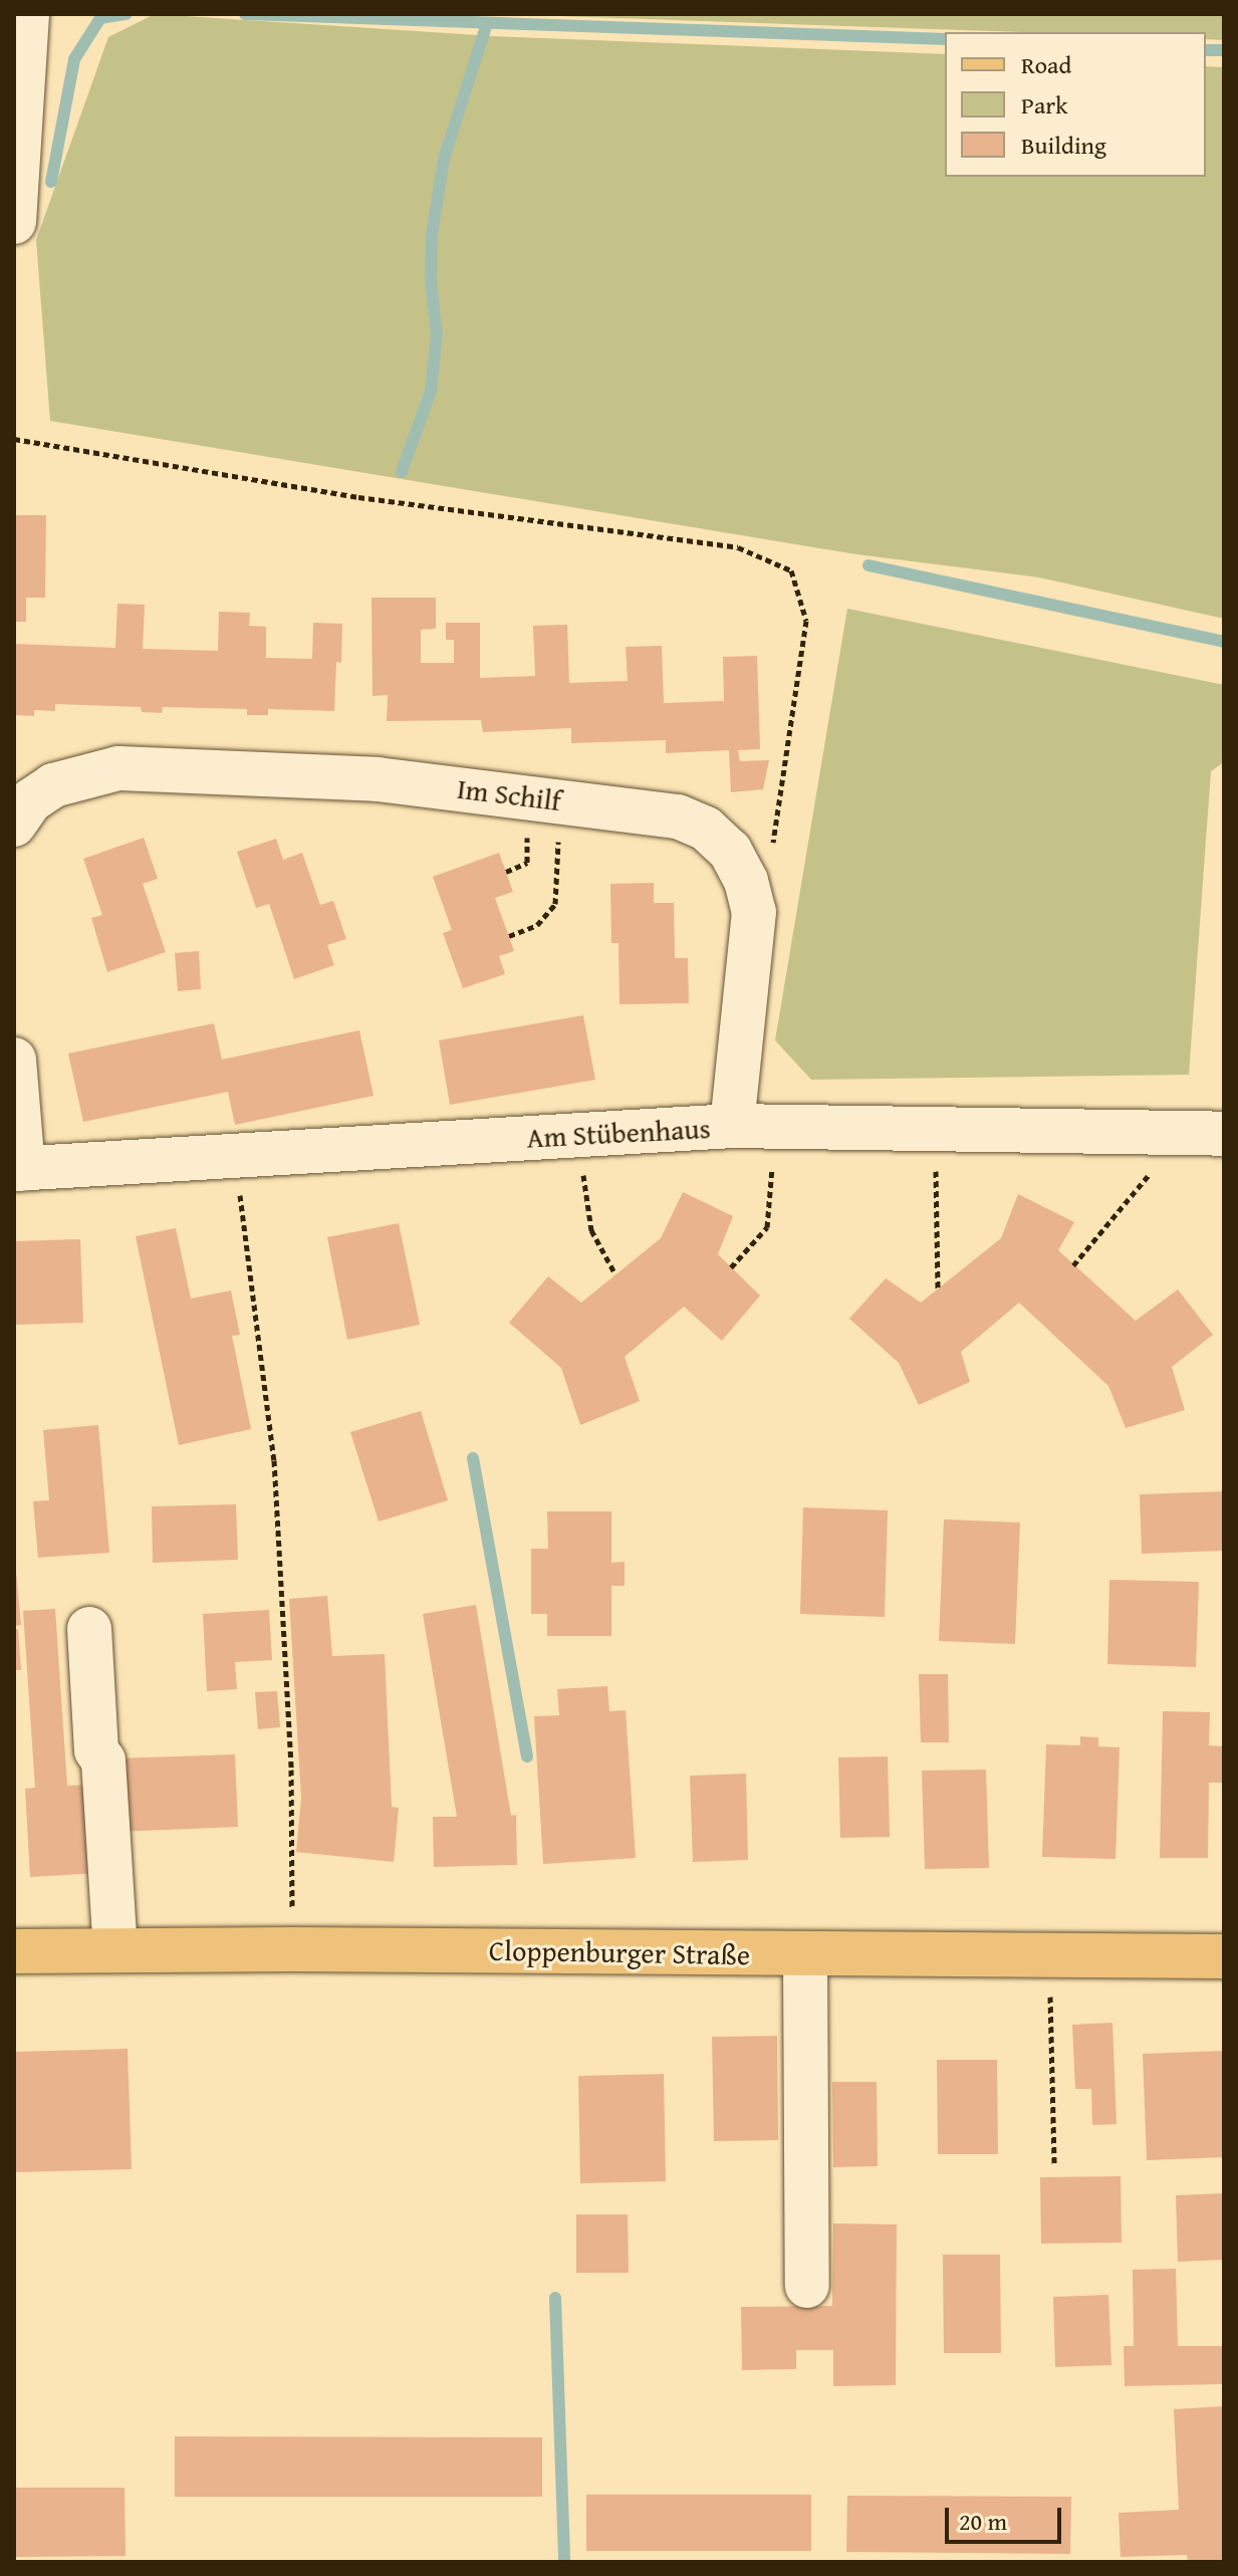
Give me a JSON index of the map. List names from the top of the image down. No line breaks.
{"streets":{"main road":["Cloppenburger Straße"],"street":["Im Schilf","Am Stübenhaus"]},"crossings":[["Im Schilf","Am Stübenhaus"]],"legend":["Road","Park","Building"],"scale_bar":"20 m"}
